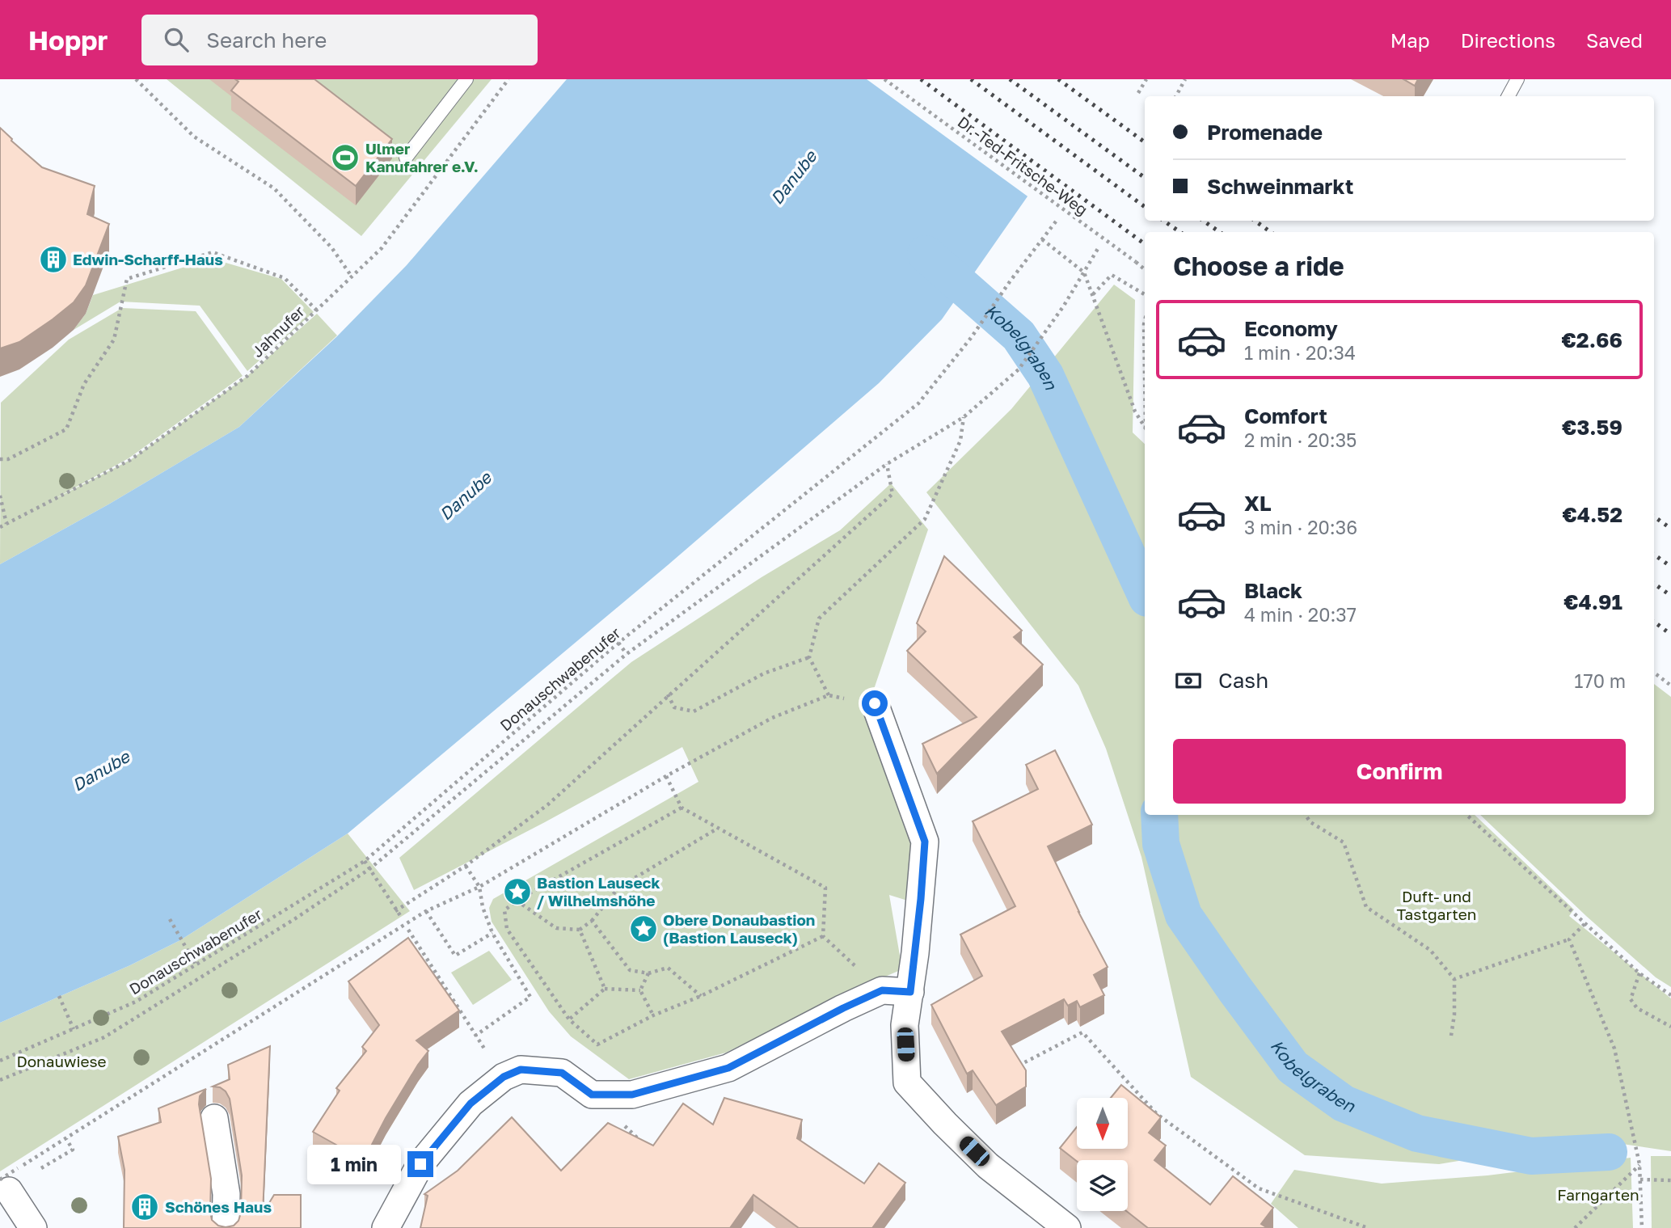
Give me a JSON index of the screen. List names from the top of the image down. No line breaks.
{"streets":{"path":["Dr.-Ted-Fritsche-Weg","Jahnufer","Donauschwabenufer"]},"water":["Danube","Kobelgraben"],"parks":["Duft- und Tastgarten","Donauwiese","Farngarten"],"places":{"sports":["Ulmer Kanufahrer e.V."],"building":["Edwin-Scharff-Haus","Schönes Haus"],"place":["Bastion Lauseck / Wilhelmshöhe","Obere Donaubastion (Bastion Lauseck)"]},"north":"bottom","page":{"header":"Hoppr","search":"Search here","nav":["Map","Directions","Saved"],"banner":["Promenade","Schweinmarkt"],"heading":"Choose a ride","list":[{"name":"Economy","note":"1 min · 20:34","value":"€2.66"},{"name":"Comfort","note":"2 min · 20:35","value":"€3.59"},{"name":"XL","note":"3 min · 20:36","value":"€4.52"},{"name":"Black","note":"4 min · 20:37","value":"€4.91"}],"pay":["Cash","170 m"],"buttons":"Confirm","bubble":"1 min"}}
